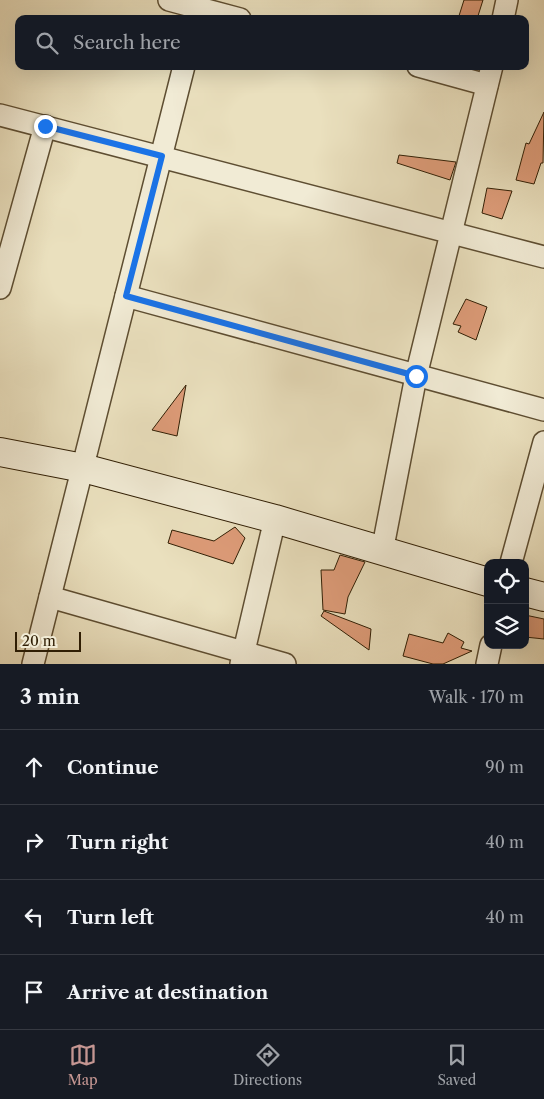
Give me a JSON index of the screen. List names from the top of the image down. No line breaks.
{"scale_bar":"20 m","page":{"search":"Search here","scale":"20 m","heading":["3 min","Walk · 170 m"],"list":[["Continue","90 m"],["Turn right","40 m"],["Turn left","40 m"],"Arrive at destination"],"nav":["Map","Directions","Saved"]}}
